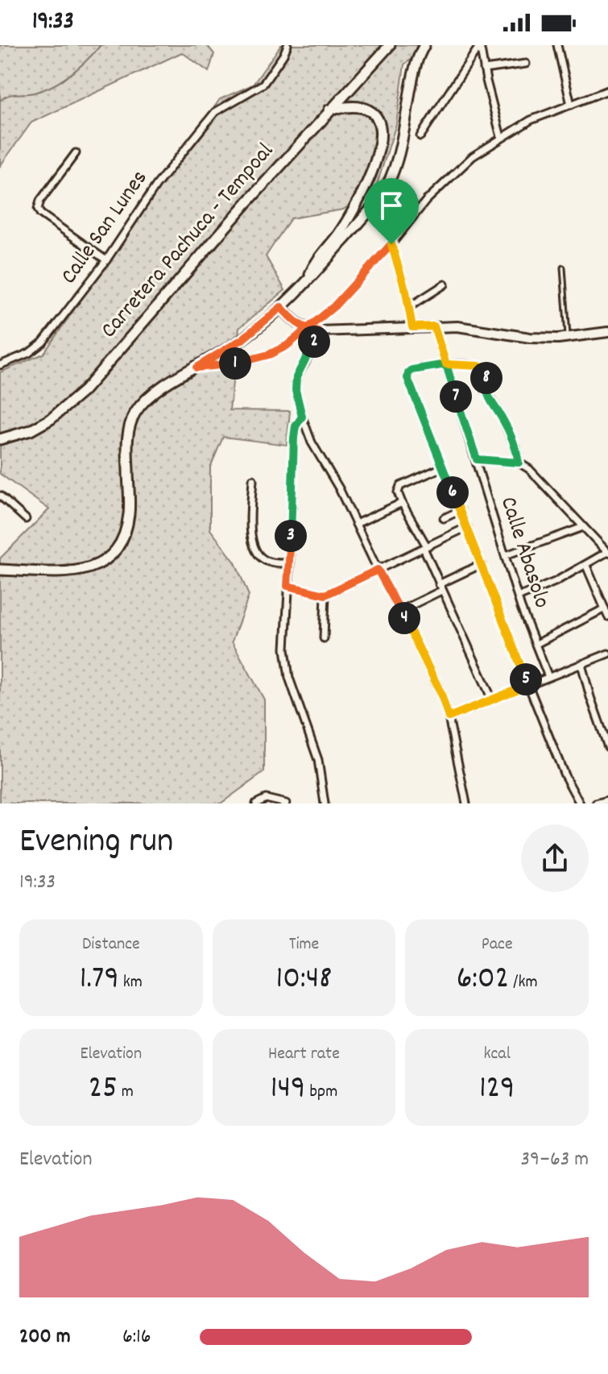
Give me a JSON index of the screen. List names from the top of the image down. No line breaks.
{"streets":{"main road":["Carretera Pachuca - Tempoal"],"street":["Calle San Lunes","Calle Abasolo"]},"page":{"status":"19:33","pins":["2","1","8","7","6","3","4","5"],"heading":["Evening run","19:33"],"stats":[["Distance","1.79 km"],["Time","10:48"],["Pace","6:02 /km"],["Elevation","25 m"],["Heart rate","149 bpm"],["kcal","129"]],"chart":["Elevation","39–63 m"],"list":[{"name":"200 m","note":"6:16"}]}}
